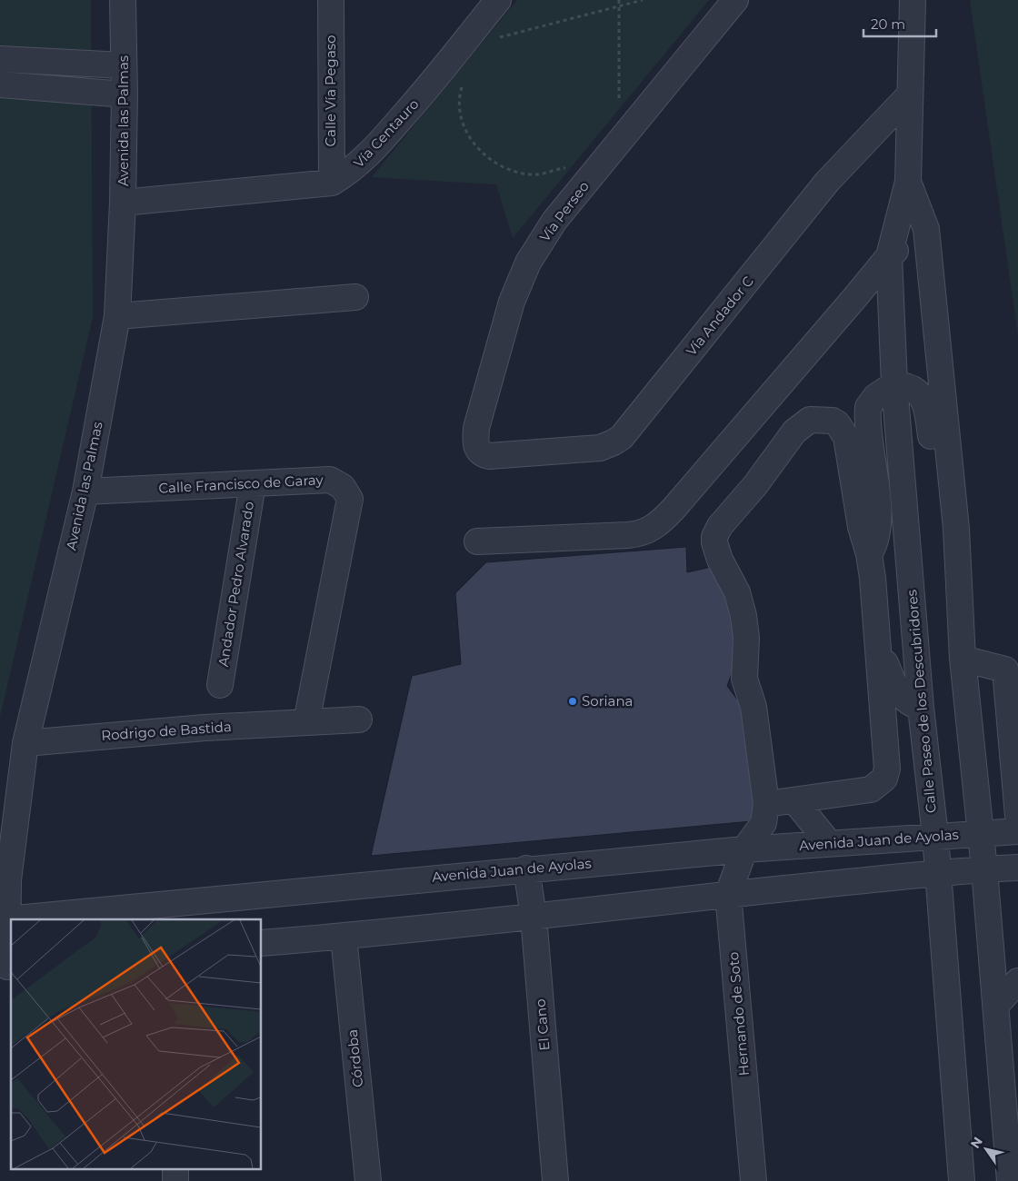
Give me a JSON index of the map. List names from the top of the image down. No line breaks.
{"streets":{"street":["Calle Vía Pegaso","Avenida las Palmas","Vía Centauro","Vía Perseo","Vía Andador C","Calle Francisco de Garay","Andador Pedro Alvarado","Calle Paseo de los Descubridores","Rodrigo de Bastida","Avenida Juan de Ayolas","Hernando de Soto","El Cano","Córdoba"]},"crossings":[["Calle Vía Pegaso","Vía Centauro"],["Avenida las Palmas","Vía Centauro"],["Avenida las Palmas","Calle Francisco de Garay"],["Avenida las Palmas","Rodrigo de Bastida"],["Avenida las Palmas","Avenida Juan de Ayolas"],["Vía Perseo","Vía Andador C"],["Vía Andador C","Calle Paseo de los Descubridores"],["Calle Francisco de Garay","Andador Pedro Alvarado"],["Calle Francisco de Garay","Rodrigo de Bastida"],["Calle Paseo de los Descubridores","Avenida Juan de Ayolas"],["Avenida Juan de Ayolas","Hernando de Soto"],["Avenida Juan de Ayolas","El Cano"]],"places":["Soriana"],"scale_bar":"20 m","north":"top left"}
